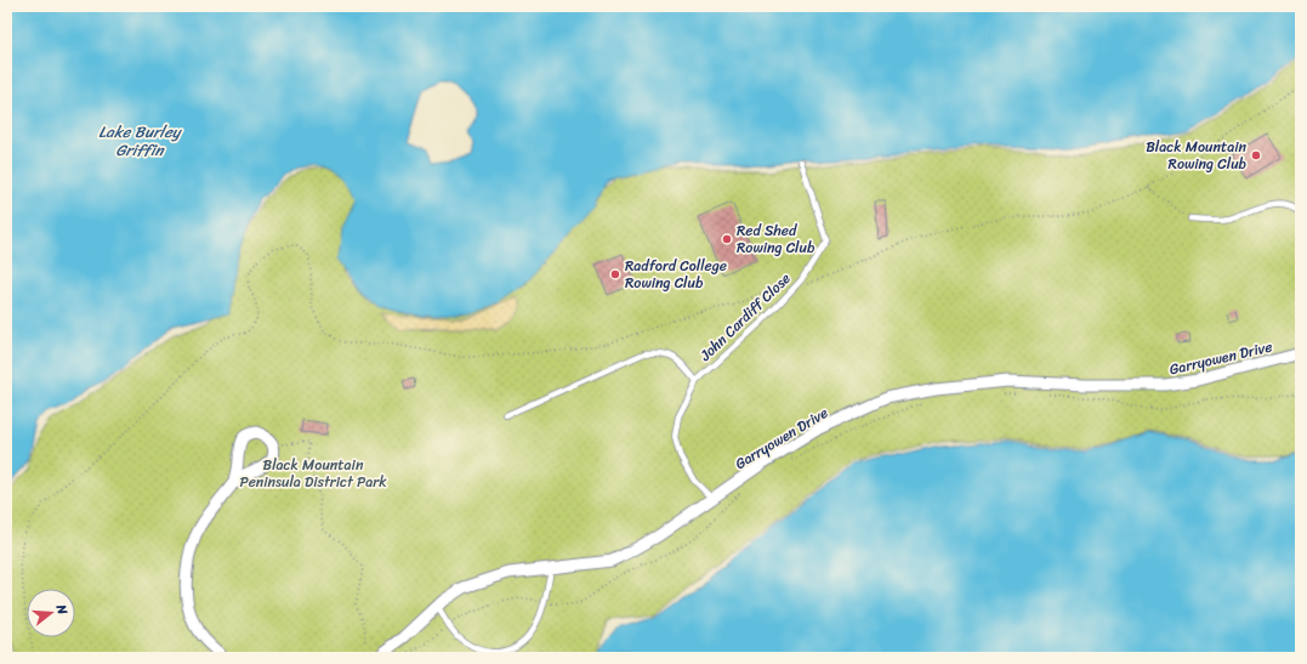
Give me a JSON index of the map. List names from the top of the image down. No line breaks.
{"streets":{"street":["Garryowen Drive"],"lane":["John Cardiff Close"]},"crossings":[["John Cardiff Close","Garryowen Drive"]],"water":["Lake Burley Griffin"],"parks":["Black Mountain Peninsula District Park"],"places":["Black Mountain Rowing Club","Red Shed Rowing Club","Radford College Rowing Club"],"north":"right"}
